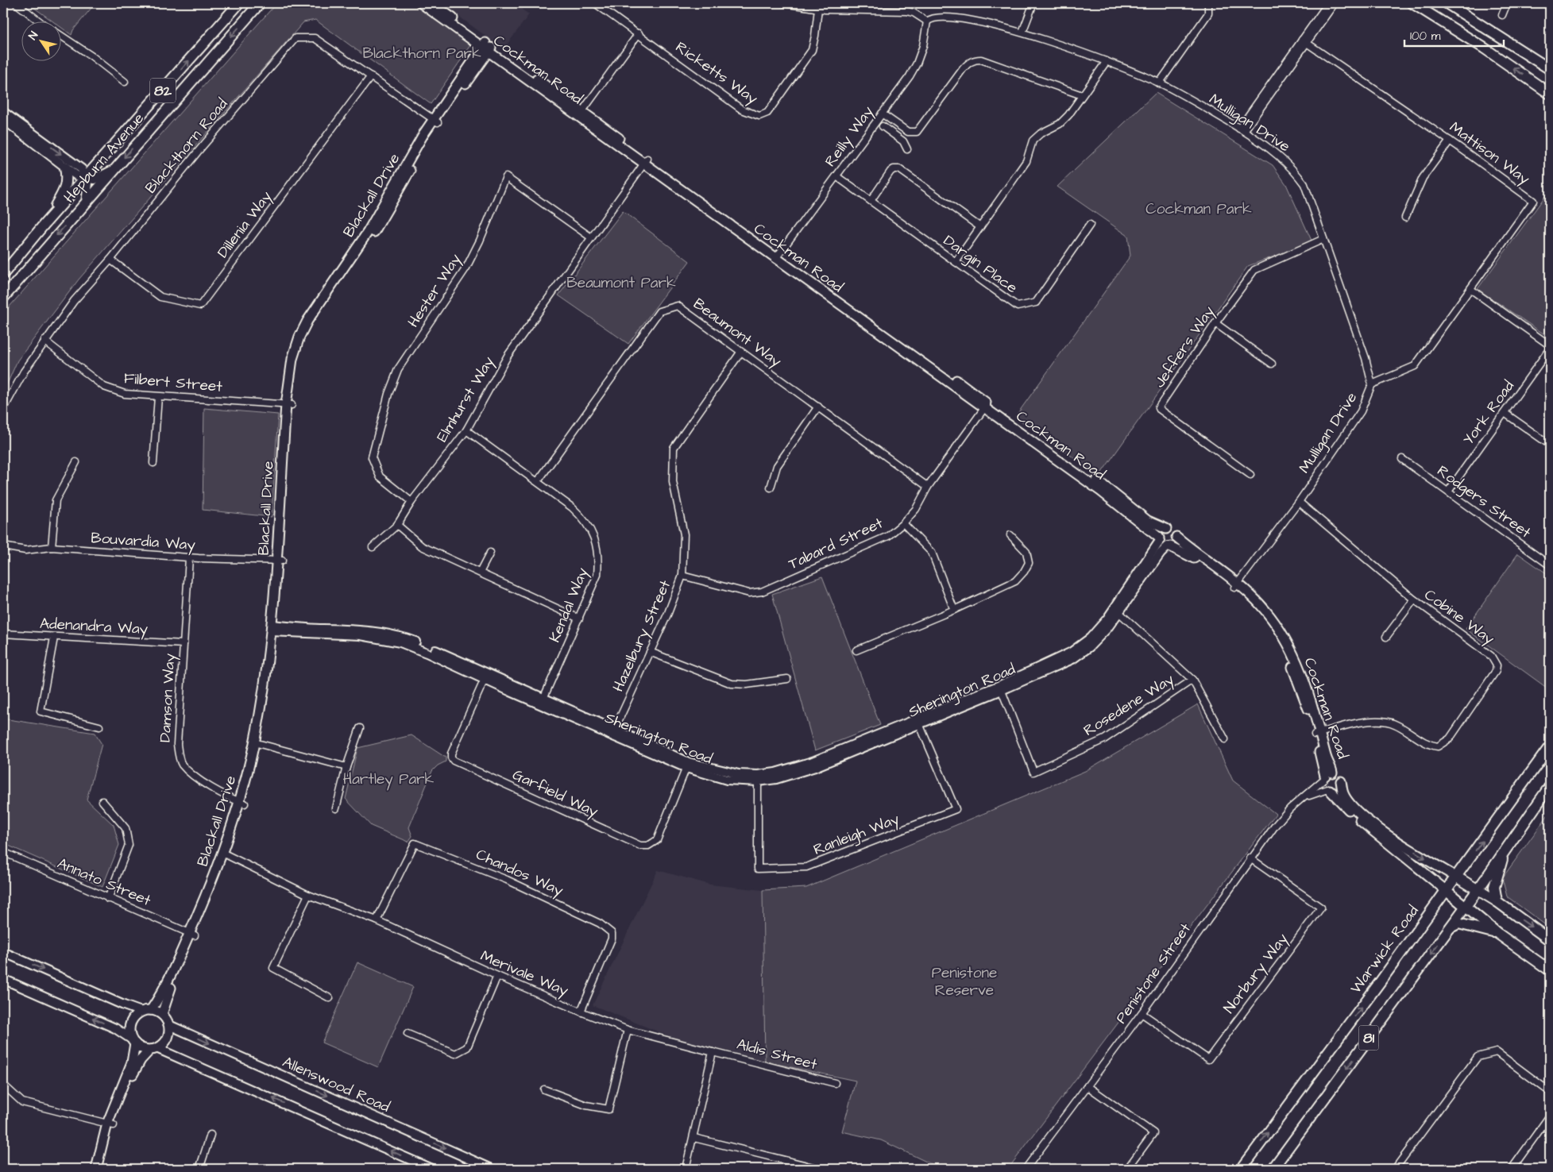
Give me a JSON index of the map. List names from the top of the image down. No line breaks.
{"streets":{"main road":["Cockman Road","82","Hepburn Avenue","Blackall Drive","Warwick Road","81"],"street":["Ricketts Way","Mulligan Drive","Reilly Way","Blackthorn Road","Mattison Way","Dillenia Way","Dargin Place","Hester Way","Beaumont Way","Jeffers Way","Filbert Street","Elmhurst Way","York Road","Rodgers Street","Bouvardia Way","Tabard Street","Kendal Way","Cobine Way","Adenandra Way","Hazelbury Street","Sherington Road","Damson Way","Rosedene Way","Garfield Way","Ranleigh Way","Chandos Way","Annato Street","Merivale Way","Penistone Street","Norbury Way","Aldis Street","Allenswood Road"]},"crossings":[["Cockman Road","Mulligan Drive"],["Cockman Road","Reilly Way"],["Cockman Road","Blackall Drive"],["Cockman Road","Elmhurst Way"],["Cockman Road","Tabard Street"],["Cockman Road","Cobine Way"],["Cockman Road","Sherington Road"],["Cockman Road","Warwick Road"],["Cockman Road","Penistone Street"],["Mulligan Drive","Reilly Way"],["Mulligan Drive","Mattison Way"],["Mulligan Drive","Jeffers Way"],["Mulligan Drive","Cobine Way"],["Reilly Way","Dargin Place"],["Blackthorn Road","Blackall Drive"],["Blackthorn Road","Dillenia Way"],["Blackthorn Road","Filbert Street"],["Blackall Drive","Filbert Street"],["Blackall Drive","Bouvardia Way"],["Blackall Drive","Sherington Road"],["Blackall Drive","Damson Way"],["Blackall Drive","Annato Street"],["Blackall Drive","Merivale Way"],["Blackall Drive","Allenswood Road"],["Hester Way","Elmhurst Way"],["Beaumont Way","Tabard Street"],["Beaumont Way","Kendal Way"],["Beaumont Way","Hazelbury Street"],["Elmhurst Way","Kendal Way"],["York Road","Rodgers Street"],["Bouvardia Way","Damson Way"],["Tabard Street","Hazelbury Street"],["Kendal Way","Sherington Road"],["Adenandra Way","Damson Way"],["Hazelbury Street","Sherington Road"],["Sherington Road","Rosedene Way"],["Sherington Road","Garfield Way"],["Sherington Road","Ranleigh Way"],["Chandos Way","Merivale Way"],["Merivale Way","Aldis Street"],["Penistone Street","Norbury Way"]],"parks":["Blackthorn Park","Cockman Park","Beaumont Park","Hartley Park","Penistone Reserve"],"scale_bar":"100 m","north":"top left"}
